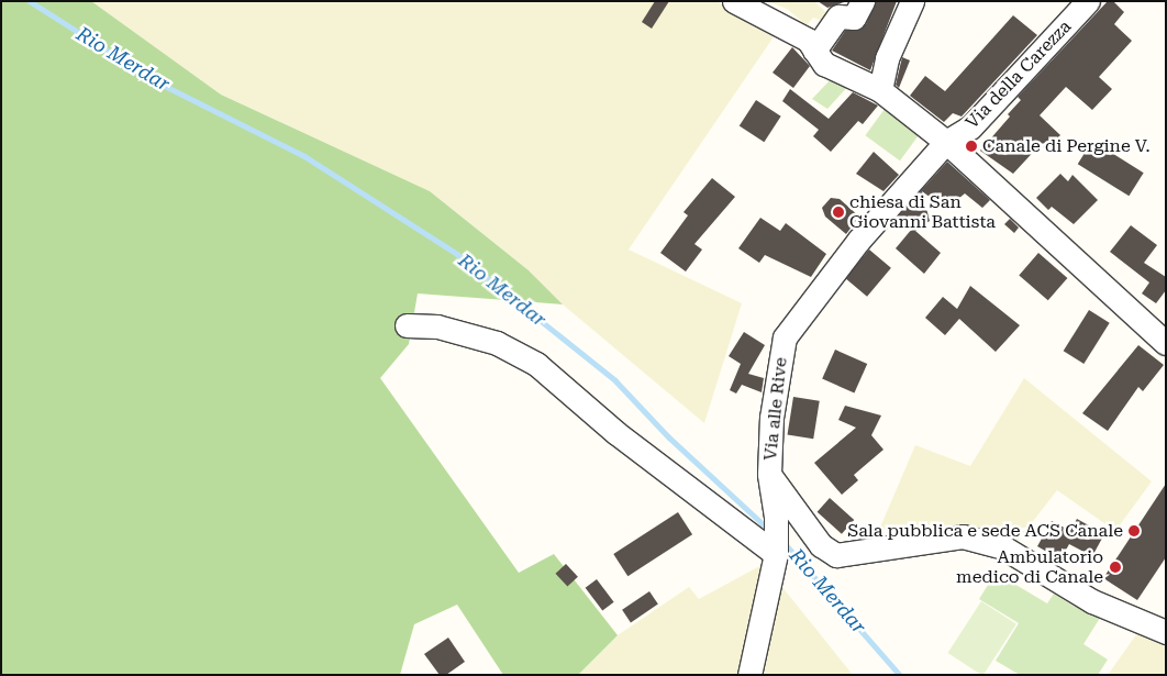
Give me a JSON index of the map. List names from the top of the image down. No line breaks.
{"streets":{"street":["Via della Carezza","Via alle Rive"]},"crossings":[["Via della Carezza","Via alle Rive"]],"water":["Rio Merdar"],"places":["Canale di Pergine V.","chiesa di San Giovanni Battista","Sala pubblica e sede ACS Canale","Ambulatorio medico di Canale"]}
